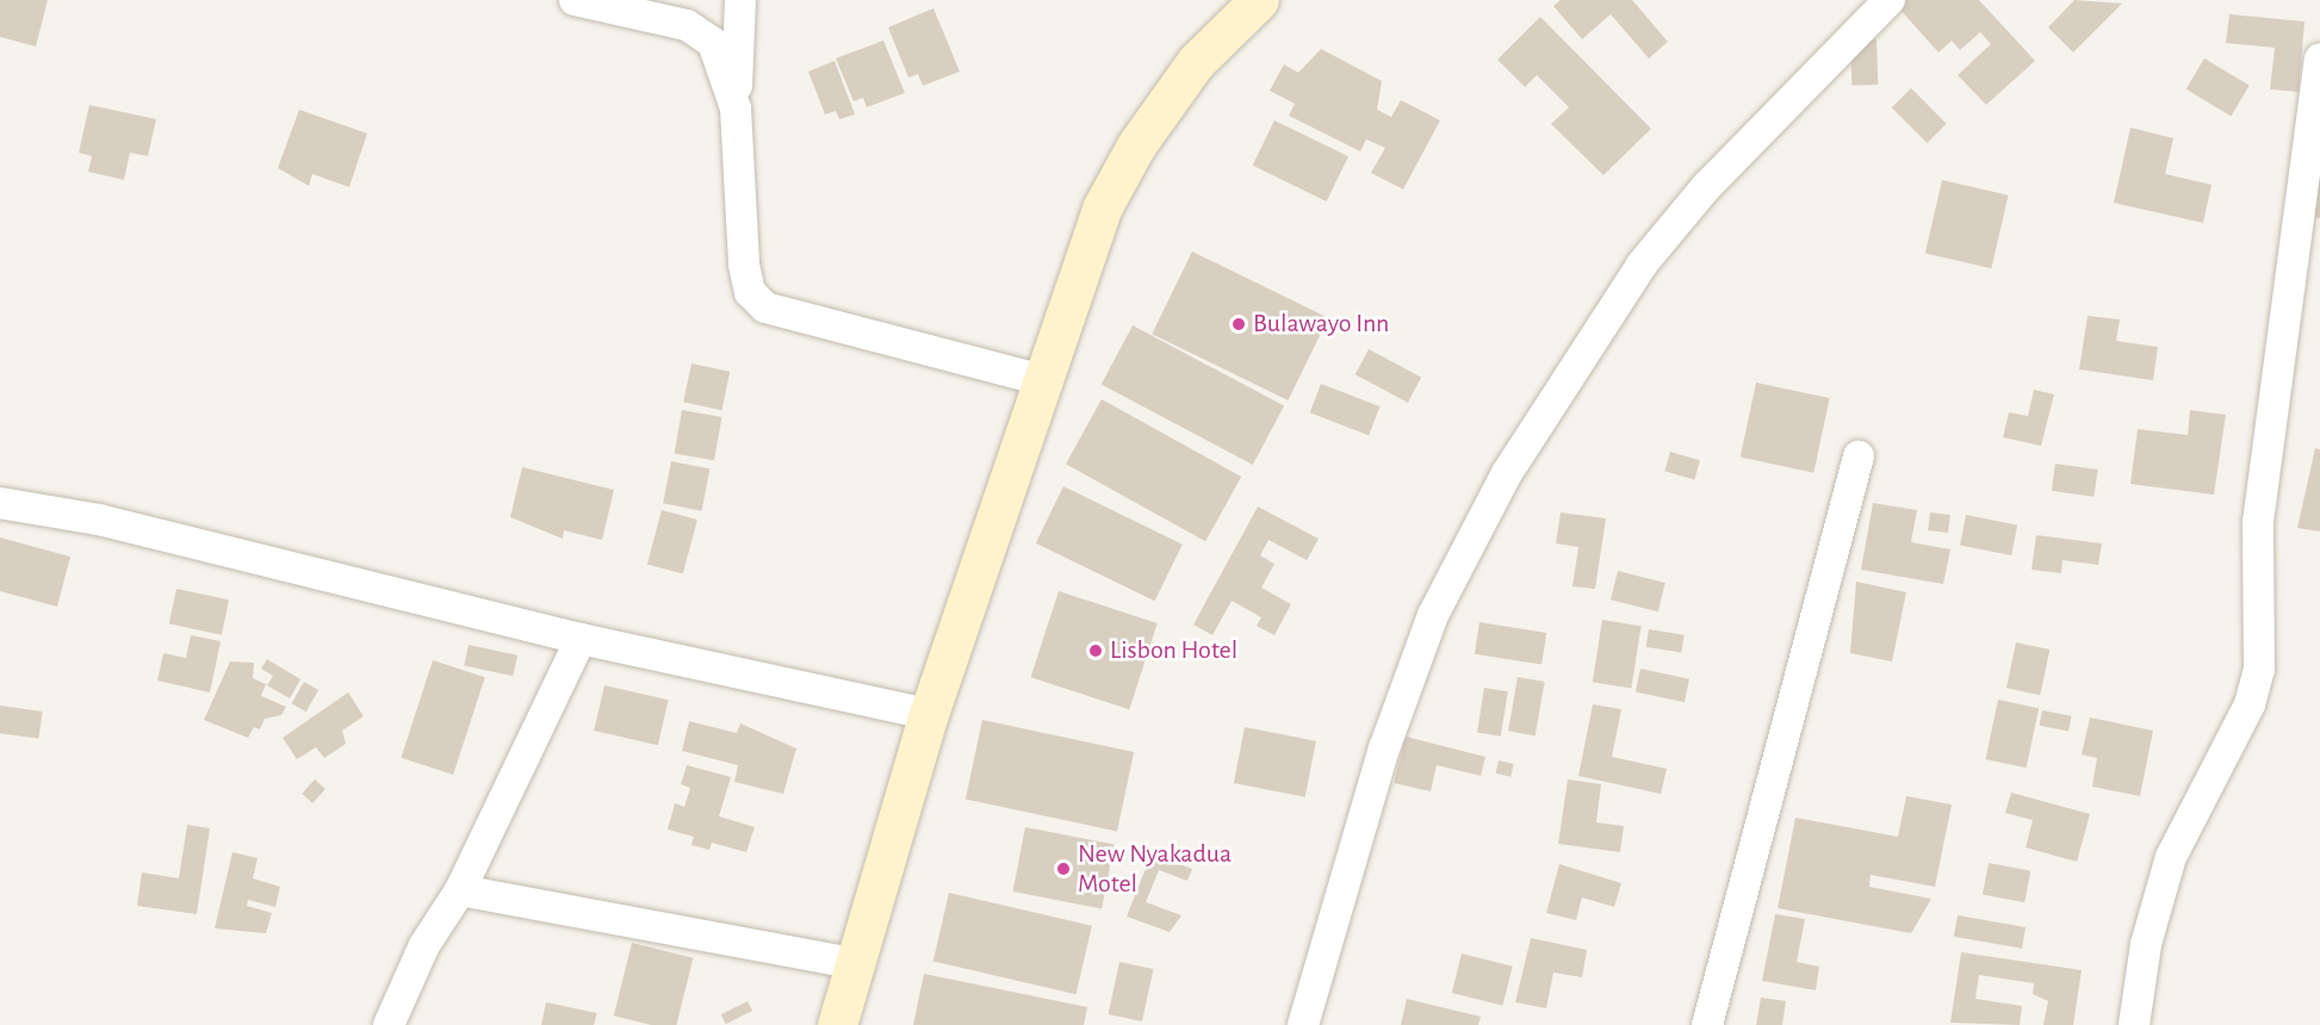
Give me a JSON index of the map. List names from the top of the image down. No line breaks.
{"places":["Bulawayo Inn","Lisbon Hotel","New Nyakadua Motel"]}
